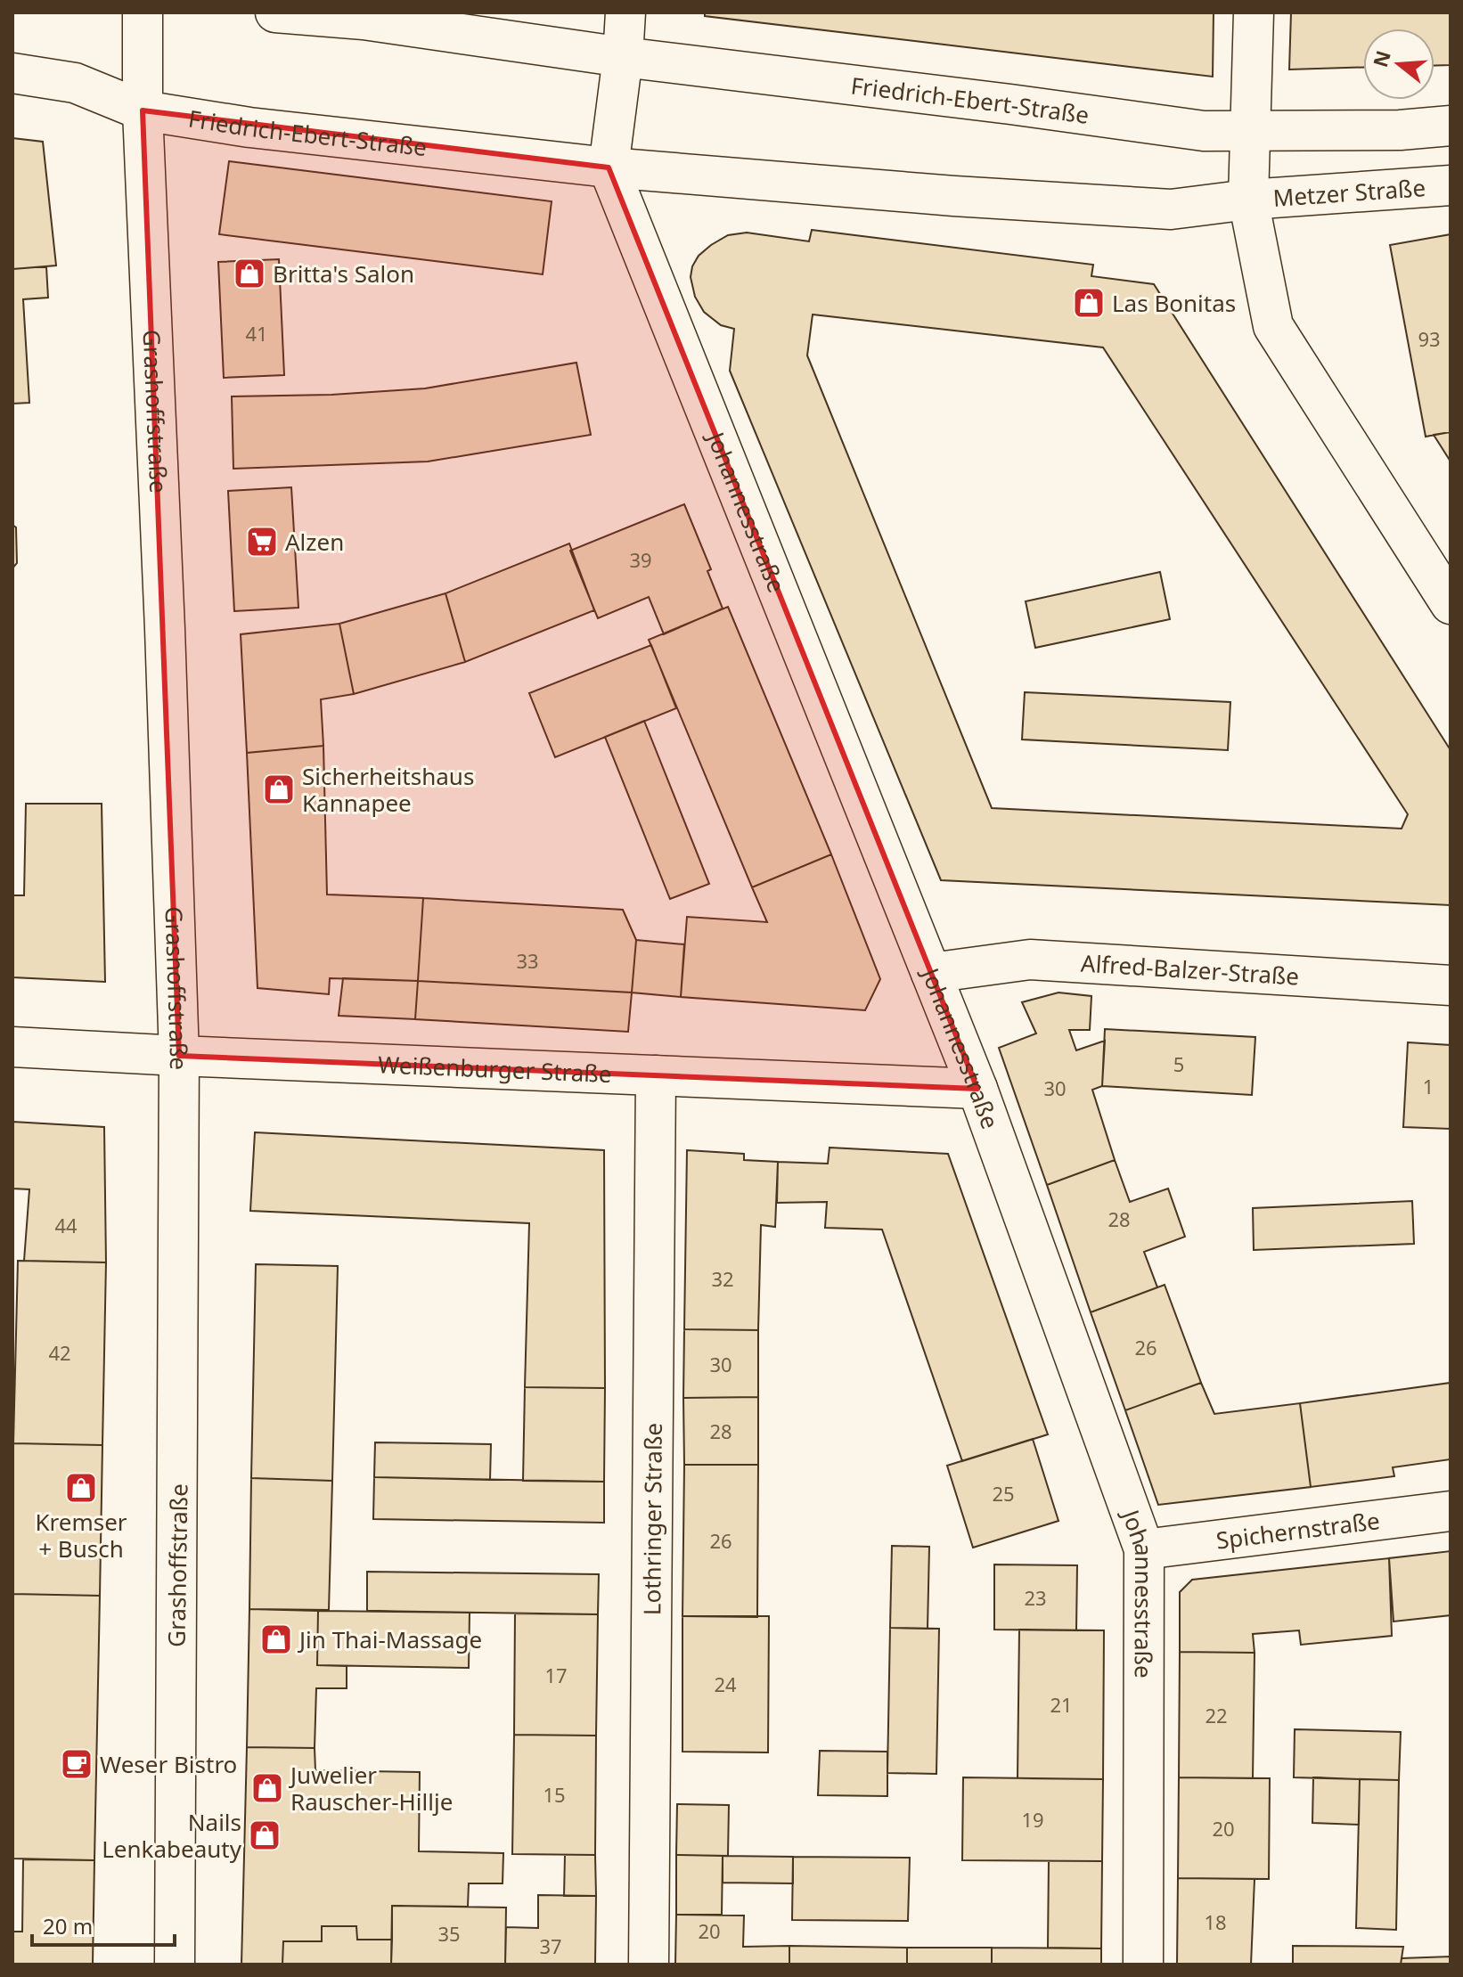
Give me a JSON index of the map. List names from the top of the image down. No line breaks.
{"streets":{"street":["Friedrich-Ebert-Straße","Metzer Straße","Grashoffstraße","Johannesstraße","Alfred-Balzer-Straße","Weißenburger Straße","Lothringer Straße","Spichernstraße"]},"crossings":[["Friedrich-Ebert-Straße","Metzer Straße"],["Friedrich-Ebert-Straße","Grashoffstraße"],["Friedrich-Ebert-Straße","Johannesstraße"],["Grashoffstraße","Weißenburger Straße"],["Johannesstraße","Alfred-Balzer-Straße"],["Johannesstraße","Weißenburger Straße"],["Johannesstraße","Spichernstraße"],["Weißenburger Straße","Lothringer Straße"]],"places":{"shop":["Britta's Salon","Las Bonitas","Sicherheitshaus Kannapee","Kremser + Busch","Jin Thai-Massage","Juwelier Rauscher-Hillje","Nails Lenkabeauty"],"supermarket":["Alzen"],"cafe":["Weser Bistro"]},"house_numbers":["41","93","39","33","5","1","30","28","44","32","26","42","30","28","25","26","23","17","24","21","22","15","19","20","18","20","35","37"],"scale_bar":"20 m","north":"left"}
